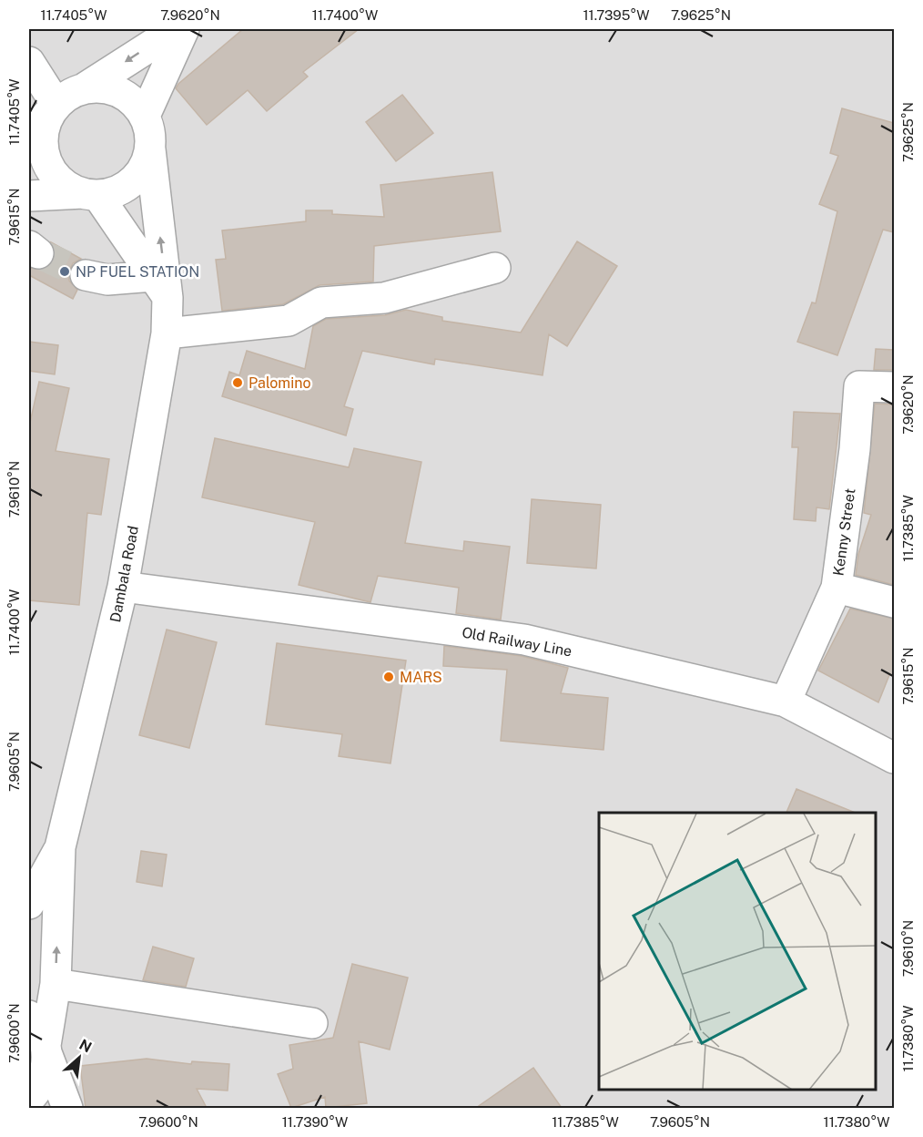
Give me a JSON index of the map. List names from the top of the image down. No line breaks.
{"streets":{"street":["Kenny Street","Dambala Road","Old Railway Line"]},"crossings":[["Kenny Street","Old Railway Line"],["Dambala Road","Old Railway Line"]],"places":["NP FUEL STATION","Palomino","MARS"],"north":"top right","coordinates":["11.7405°W","7.9620°N","11.7400°W","11.7395°W","7.9625°N","7.9615°N","7.9610°N","11.7385°W","7.9605°N","7.9600°N","11.7380°W","11.7390°W"]}
